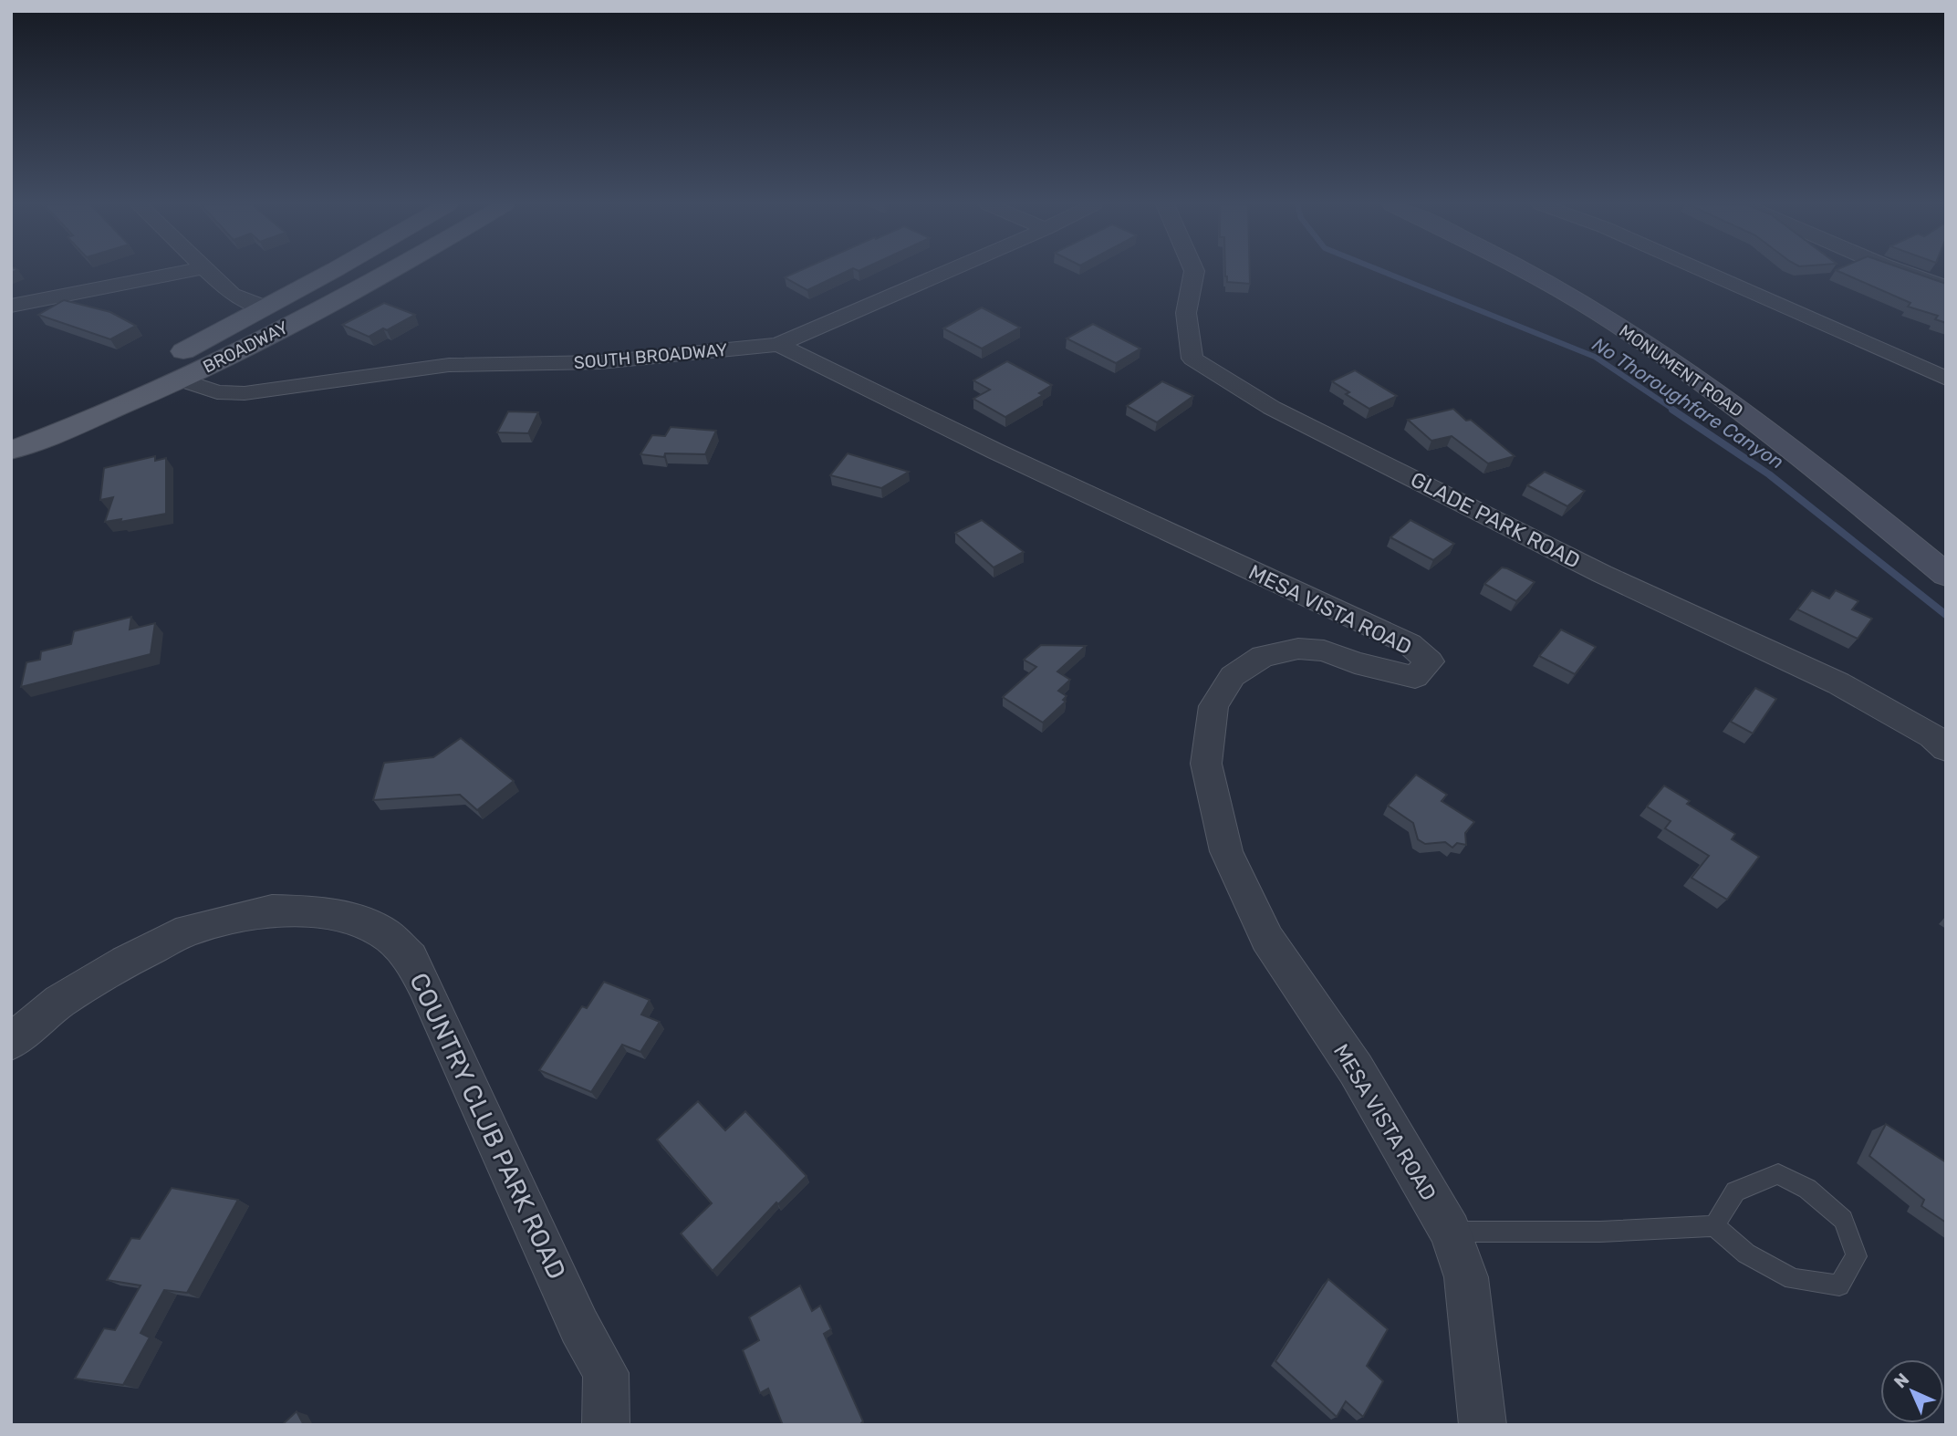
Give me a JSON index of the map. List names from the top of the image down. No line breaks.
{"streets":{"main road":["BROADWAY","MONUMENT ROAD"],"street":["SOUTH BROADWAY","GLADE PARK ROAD","MESA VISTA ROAD","COUNTRY CLUB PARK ROAD"]},"crossings":[["BROADWAY","SOUTH BROADWAY"],["SOUTH BROADWAY","MESA VISTA ROAD"]],"water":["No Thoroughfare Canyon"],"north":"top left"}
